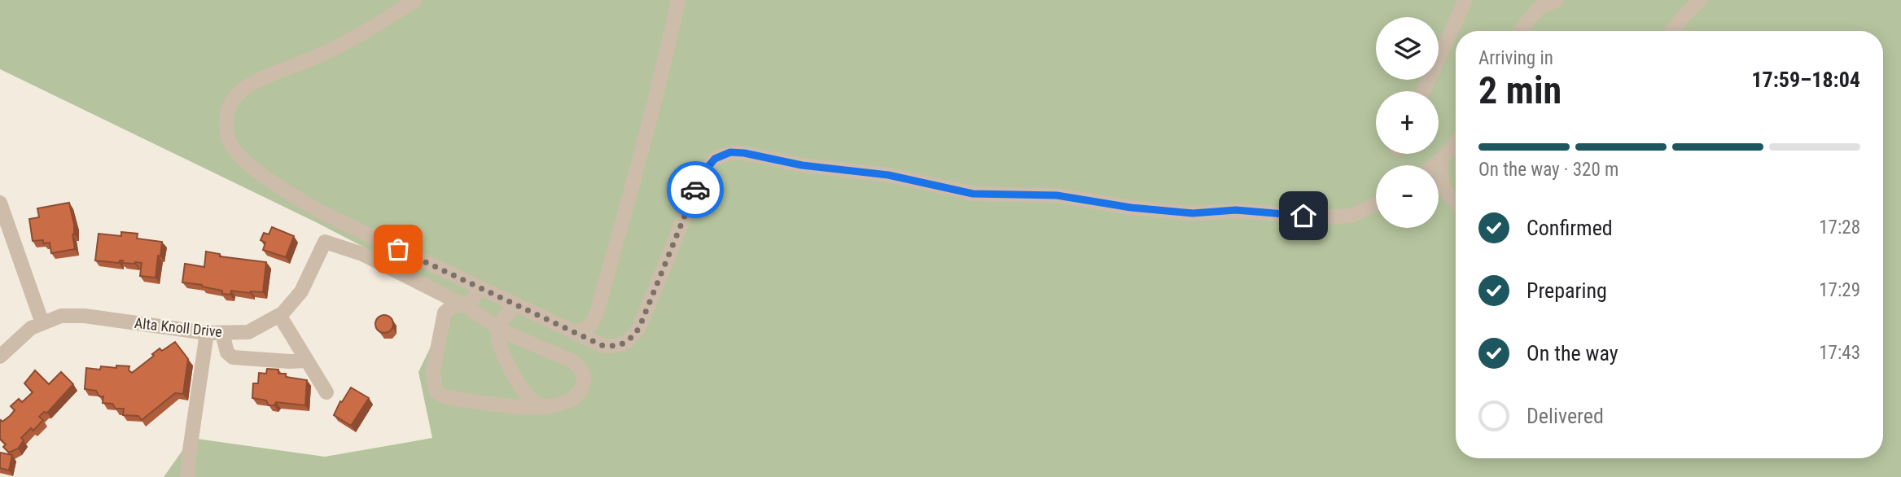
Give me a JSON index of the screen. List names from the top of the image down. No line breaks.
{"streets":{"street":["Alta Knoll Drive"]},"page":{"map_buttons":["+","−"],"heading":["2 min","Arriving in","17:59–18:04"],"bar":"On the way · 320 m","list":[["Confirmed","17:28"],["Preparing","17:29"],["On the way","17:43"],"Delivered"]}}
